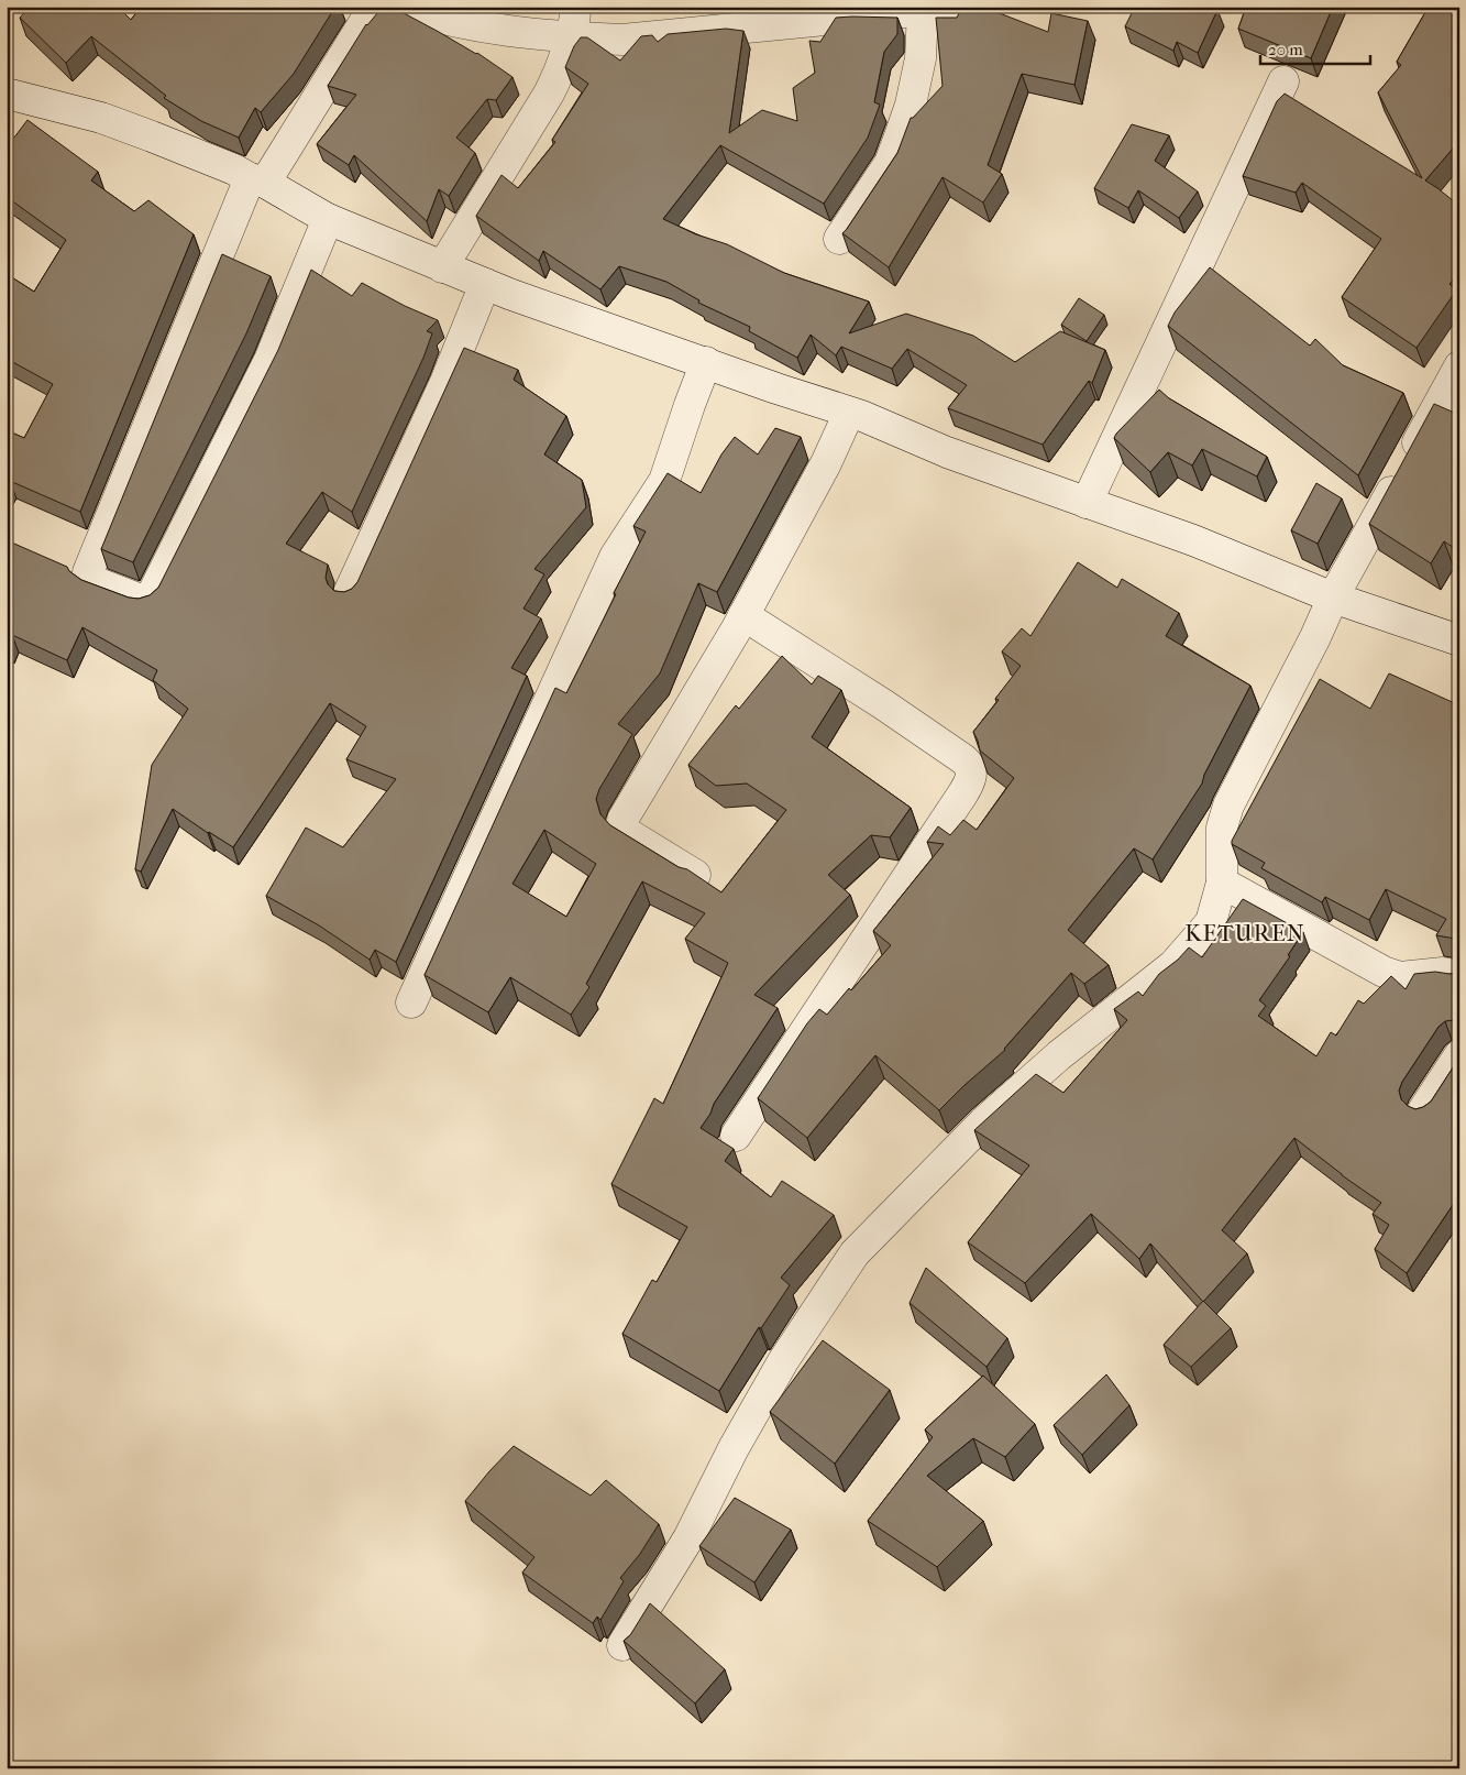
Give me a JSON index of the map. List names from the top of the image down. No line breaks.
{"districts":["KETUREN"],"scale_bar":"20 m"}
